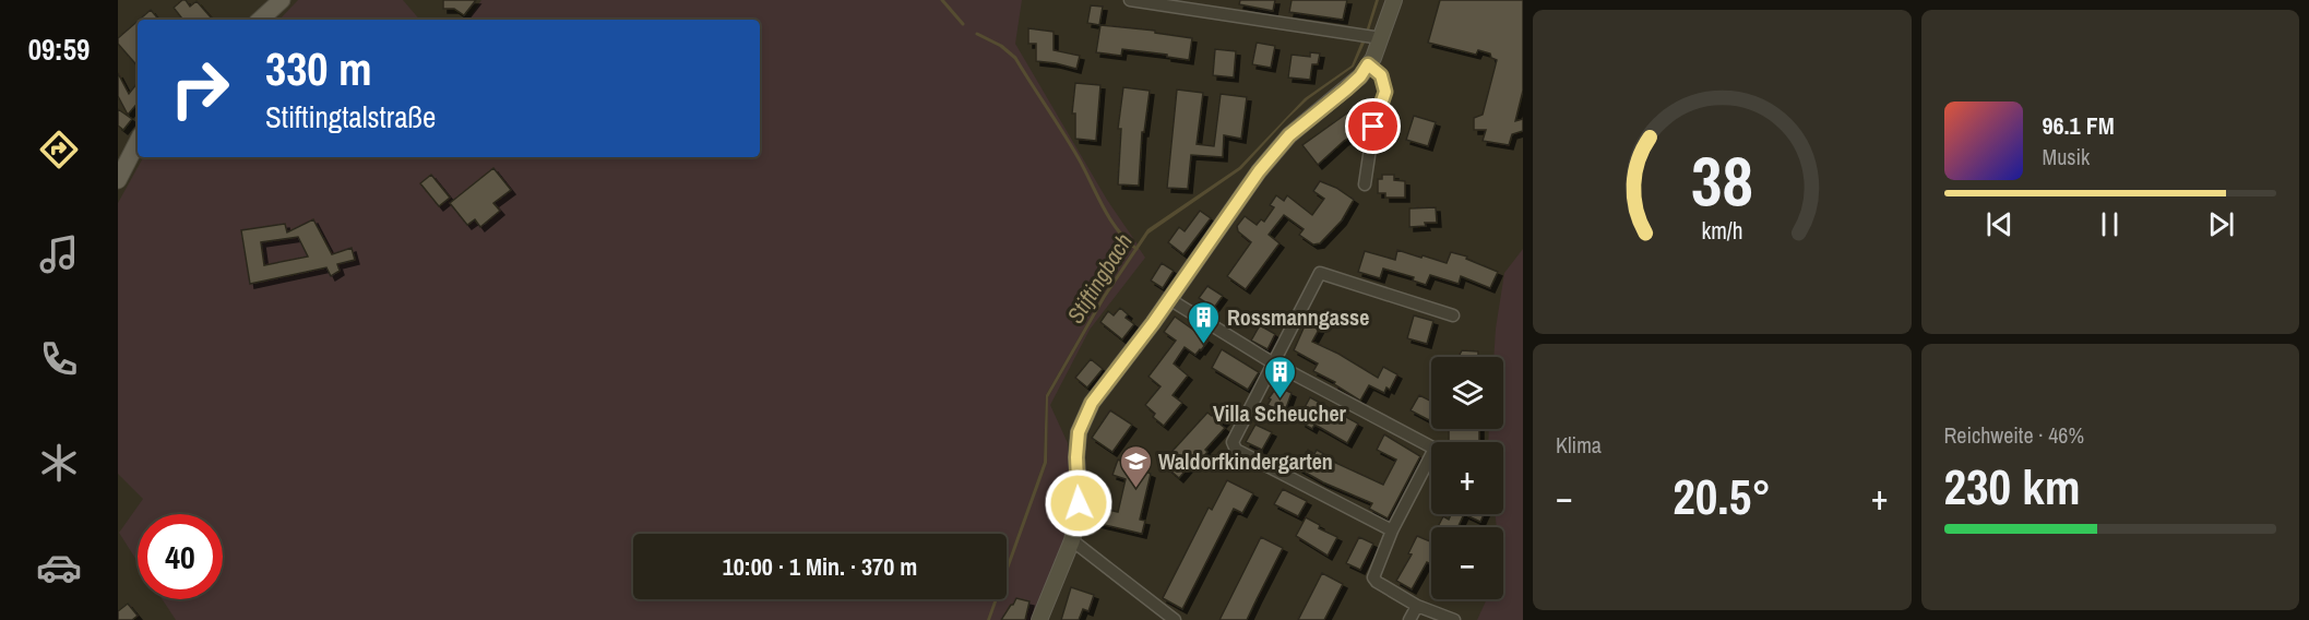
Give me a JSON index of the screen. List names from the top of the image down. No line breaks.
{"water":["Stiftingbach"],"places":{"building":["Rossmanngasse","Villa Scheucher"],"school or university":["Waldorfkindergarten"]},"page":{"tabs":"09:59","turn":["330 m","Stiftingtalstraße"],"song":["96.1 FM","Musik"],"tile":["Klima",["Reichweite · 46%","230 km"]],"map_buttons":["+","−"],"heat":["−","20.5°","+"],"limit":"40","trip":"10:00 · 1 Min. · 370 m","gauge":["38","km/h"]}}
